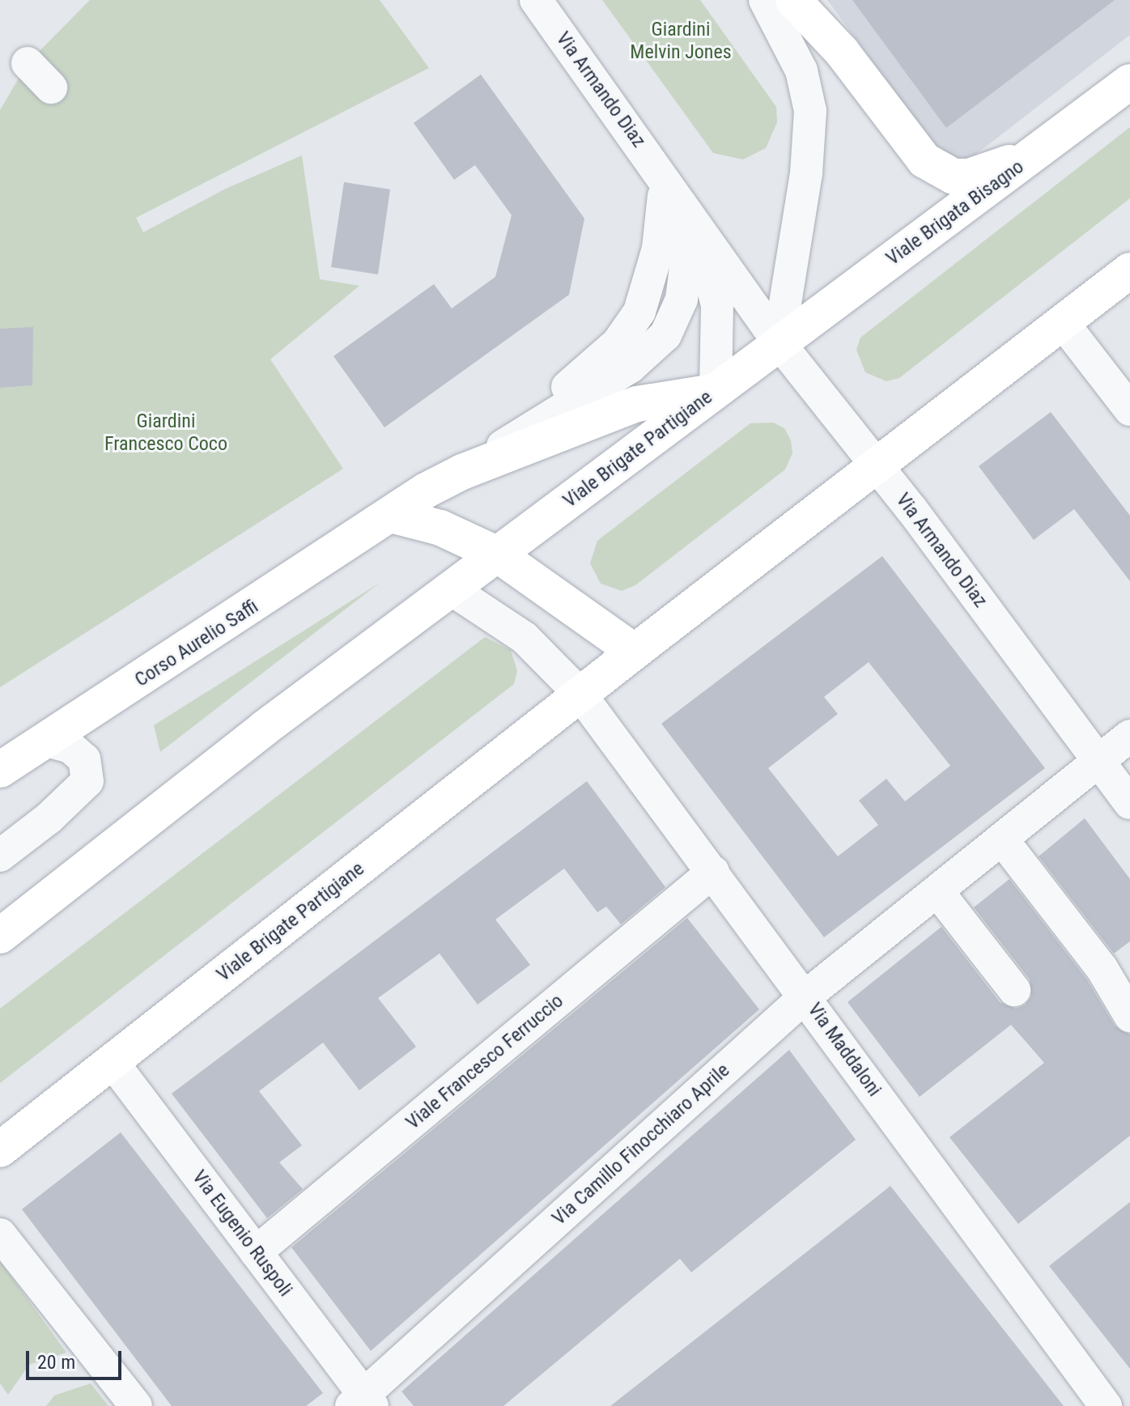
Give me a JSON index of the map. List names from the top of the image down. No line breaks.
{"streets":{"main road":["Viale Brigata Bisagno","Viale Brigate Partigiane","Corso Aurelio Saffi"],"street":["Via Armando Diaz","Via Maddaloni","Viale Francesco Ferruccio","Via Camillo Finocchiaro Aprile","Via Eugenio Ruspoli"]},"crossings":[["Via Armando Diaz","Viale Brigata Bisagno"],["Via Armando Diaz","Viale Brigate Partigiane"],["Via Armando Diaz","Corso Aurelio Saffi"],["Via Armando Diaz","Via Camillo Finocchiaro Aprile"],["Viale Brigata Bisagno","Viale Brigate Partigiane"],["Viale Brigate Partigiane","Corso Aurelio Saffi"],["Viale Brigate Partigiane","Via Maddaloni"],["Viale Brigate Partigiane","Via Eugenio Ruspoli"],["Via Maddaloni","Viale Francesco Ferruccio"],["Via Maddaloni","Via Camillo Finocchiaro Aprile"],["Viale Francesco Ferruccio","Via Eugenio Ruspoli"],["Via Camillo Finocchiaro Aprile","Via Eugenio Ruspoli"]],"parks":["Giardini Melvin Jones","Giardini Francesco Coco"],"scale_bar":"20 m"}
